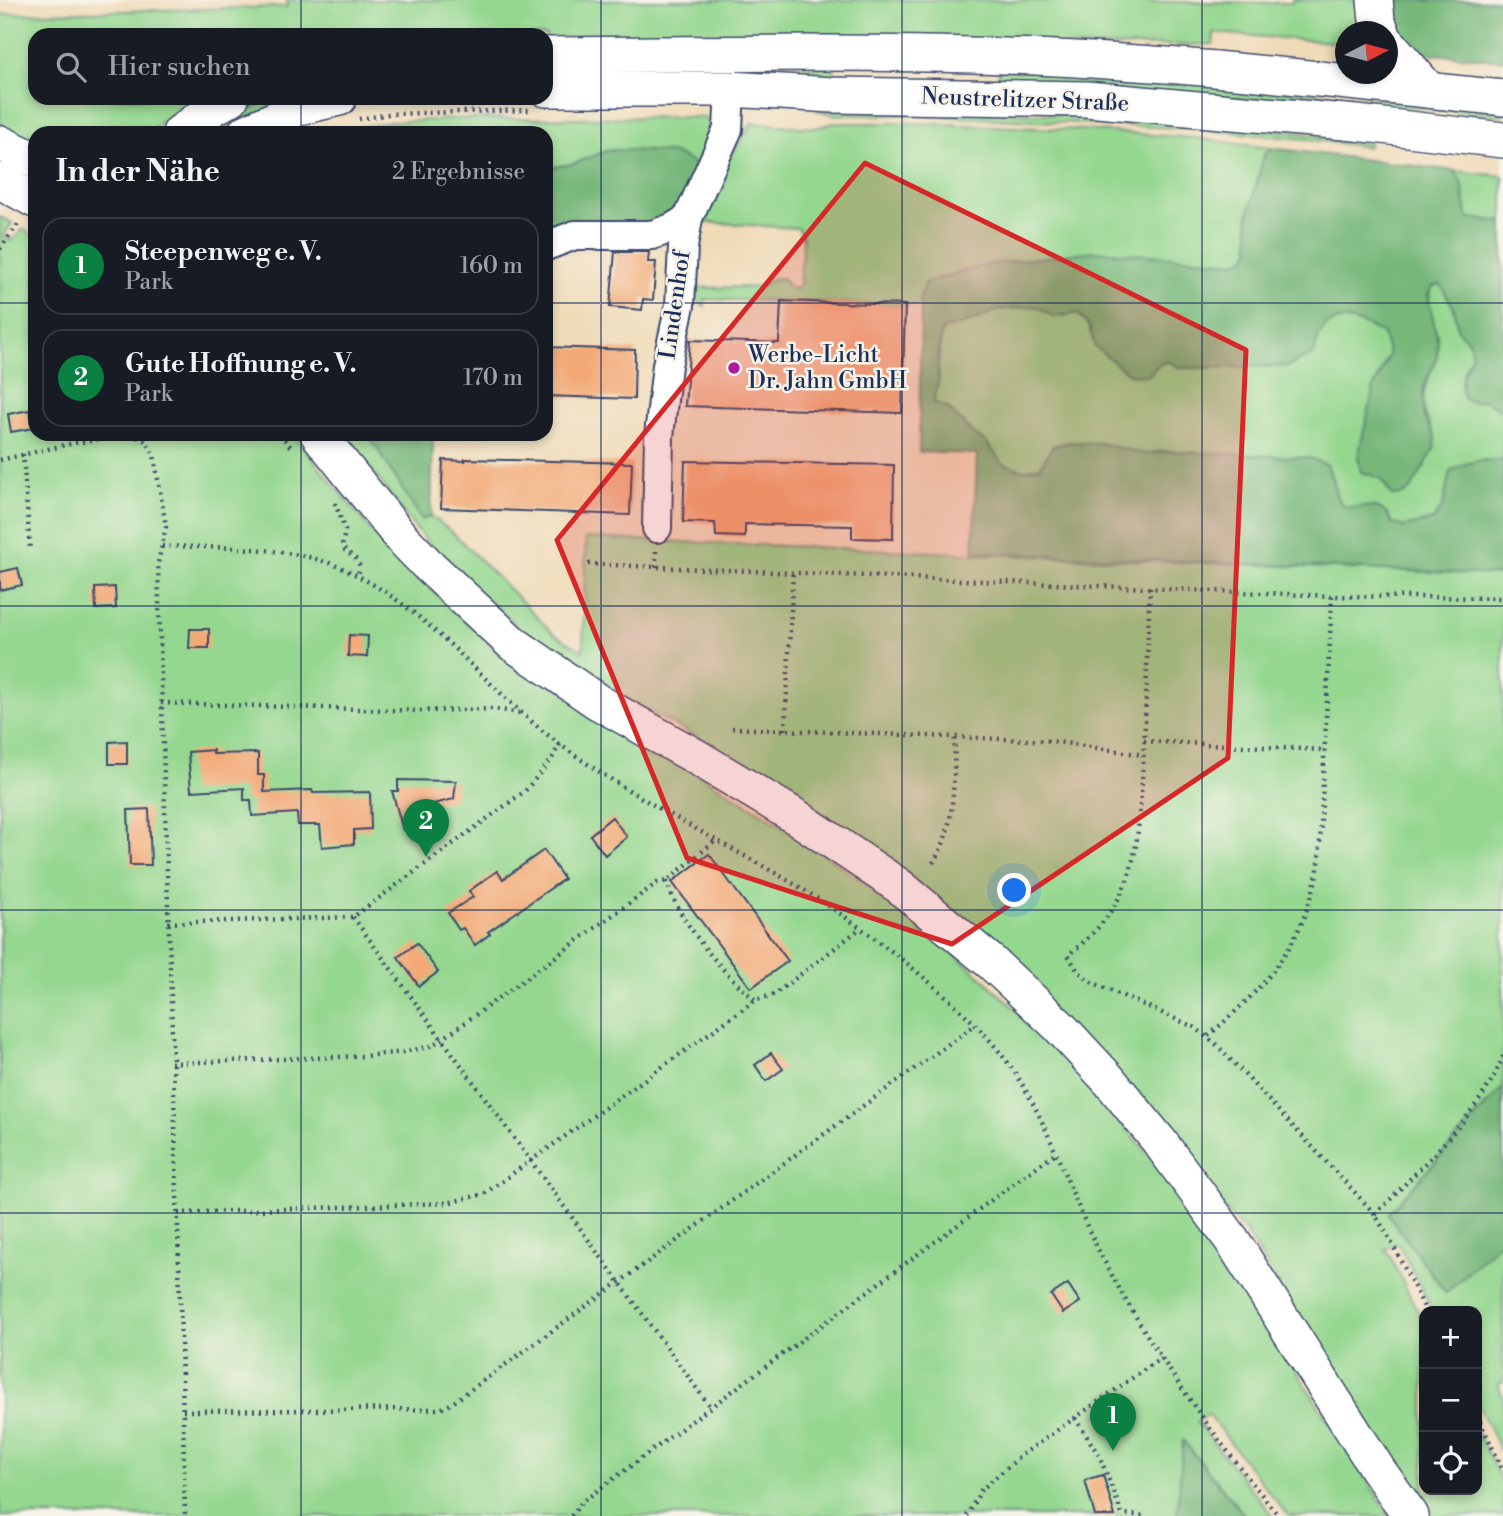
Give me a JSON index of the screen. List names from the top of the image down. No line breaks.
{"streets":{"main road":["Neustrelitzer Straße"],"street":["Lindenhof"]},"crossings":[["Neustrelitzer Straße","Lindenhof"]],"places":["Werbe-Licht Dr. Jahn GmbH"],"north":"right","page":{"search":"Hier suchen","heading":["In der Nähe","2 Ergebnisse"],"list":[{"mark":"1","name":"Steepenweg e. V.","note":"Park","value":"160 m"},{"mark":"2","name":"Gute Hoffnung e. V.","note":"Park","value":"170 m"}],"pins":["2","1"],"map_buttons":["+","−"]}}
